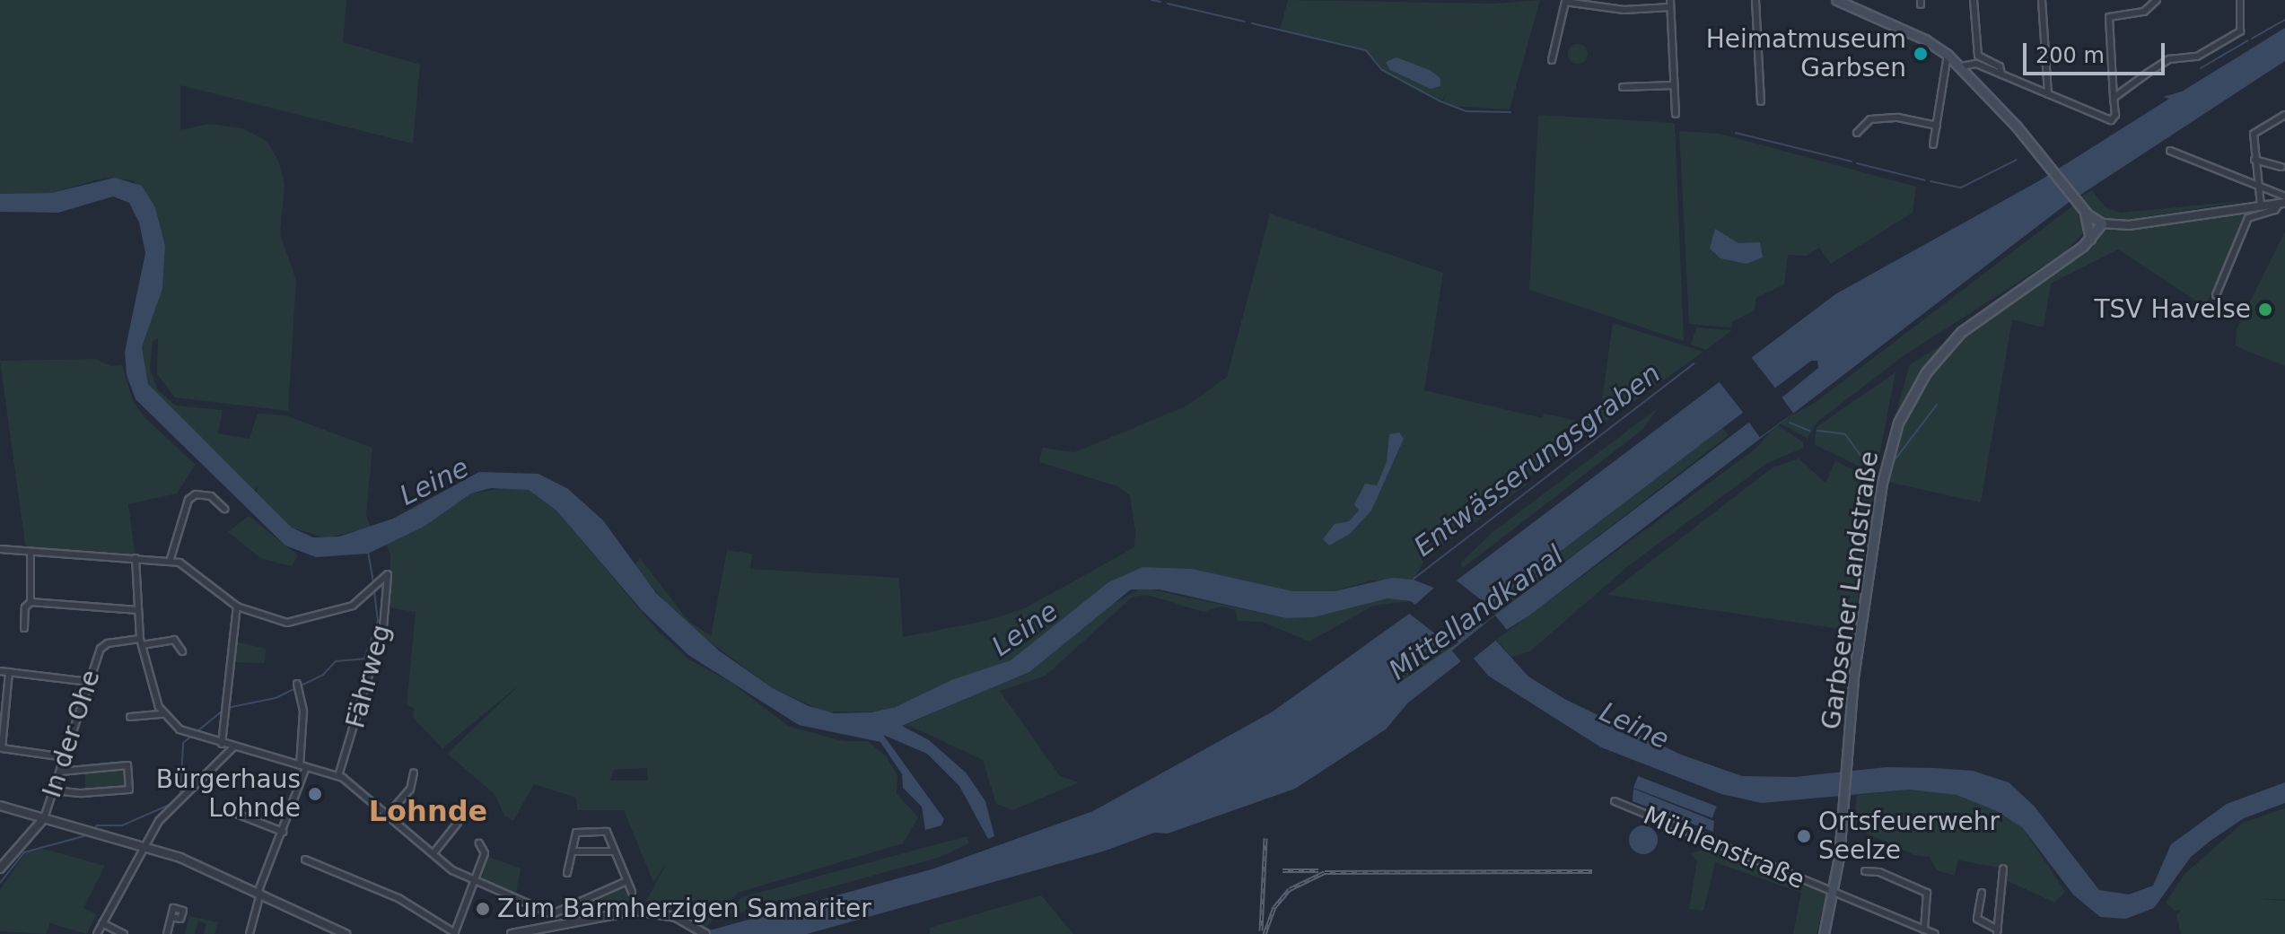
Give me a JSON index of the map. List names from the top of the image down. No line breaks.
{"streets":{"main road":["Garbsener Landstraße"],"street":["Fährweg","In der Ohe","Mühlenstraße"]},"crossings":[["Garbsener Landstraße","Mühlenstraße"]],"districts":["Lohnde"],"water":["Entwässerungsgraben","Leine","Mittellandkanal"],"places":["Heimatmuseum Garbsen","TSV Havelse","Bürgerhaus Lohnde","Ortsfeuerwehr Seelze","Zum Barmherzigen Samariter"],"scale_bar":"200 m"}
